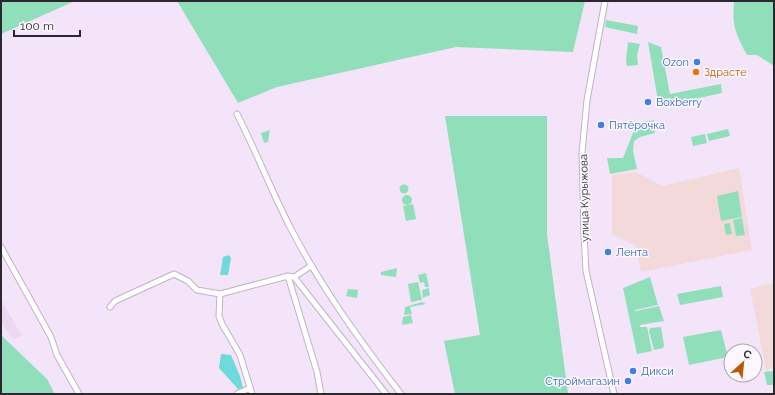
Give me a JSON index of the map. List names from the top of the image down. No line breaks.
{"streets":{"street":["улица Курыжова"]},"places":["Ozon","Здрасте","Boxberry","Пятёрочка","Лента","Дикси","Строймагазин"],"scale_bar":"100 m","north":"top right"}
